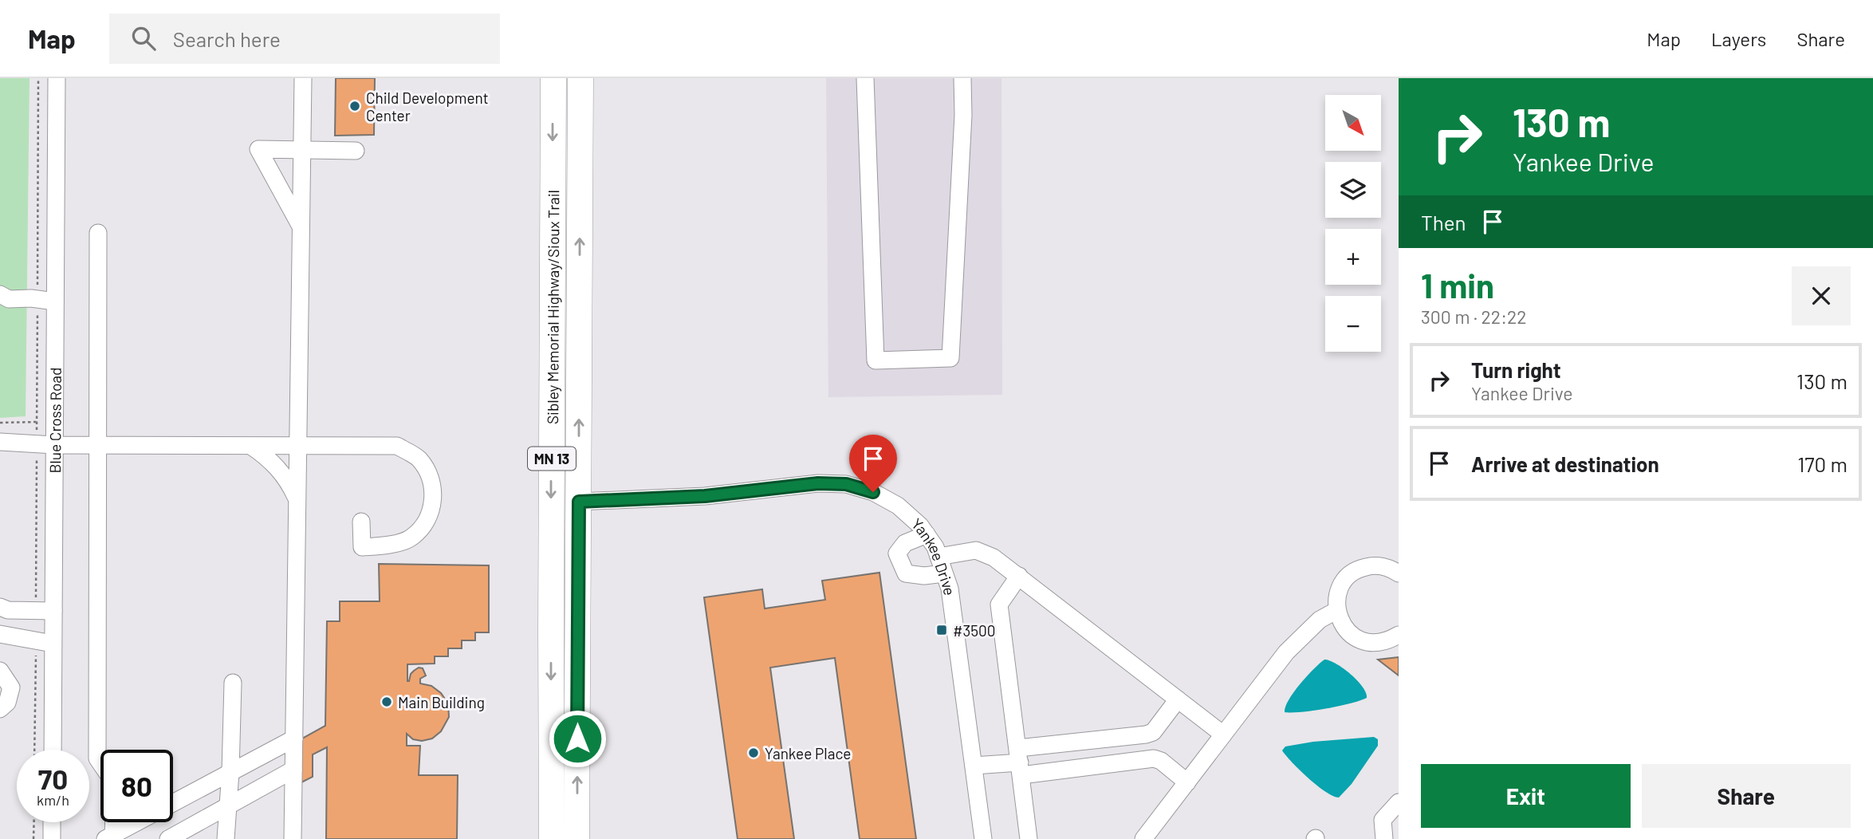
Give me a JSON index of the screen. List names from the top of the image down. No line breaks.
{"streets":{"highway":["Sibley Memorial Highway/Sioux Trail","MN 13"],"street":["Blue Cross Road","Yankee Drive"]},"crossings":[["Sibley Memorial Highway/Sioux Trail","Yankee Drive"]],"places":{"other":["Child Development Center","Main Building","Yankee Place"],"transit":["#3500"]},"north":"bottom right","page":{"header":"Map","search":"Search here","nav":["Map","Layers","Share"],"turn":["130 m","Yankee Drive"],"map_buttons":["+","−"],"then":"Then","heading":["1 min","300 m · 22:22"],"list":[{"name":"Turn right","note":"Yankee Drive","value":"130 m"},{"name":"Arrive at destination","value":"170 m"}],"speed":"70 km/h","limit":"80","buttons":["Exit","Share"]}}
